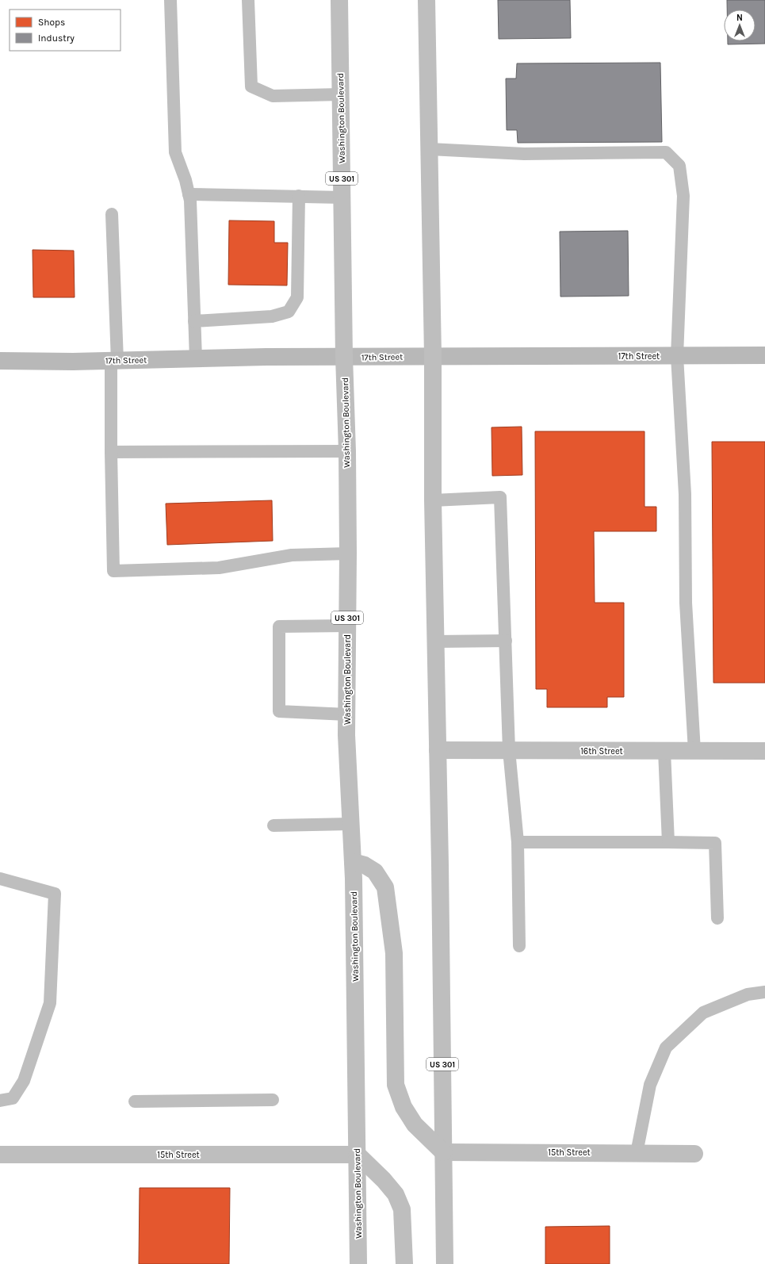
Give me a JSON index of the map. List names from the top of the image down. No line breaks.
{"streets":{"main road":["Washington Boulevard","US 301","17th Street","16th Street","15th Street"]},"crossings":[["Washington Boulevard","17th Street"],["Washington Boulevard","15th Street"],["US 301","17th Street"],["US 301","16th Street"],["US 301","15th Street"]],"legend":["Shops","Industry"],"north":"top"}
